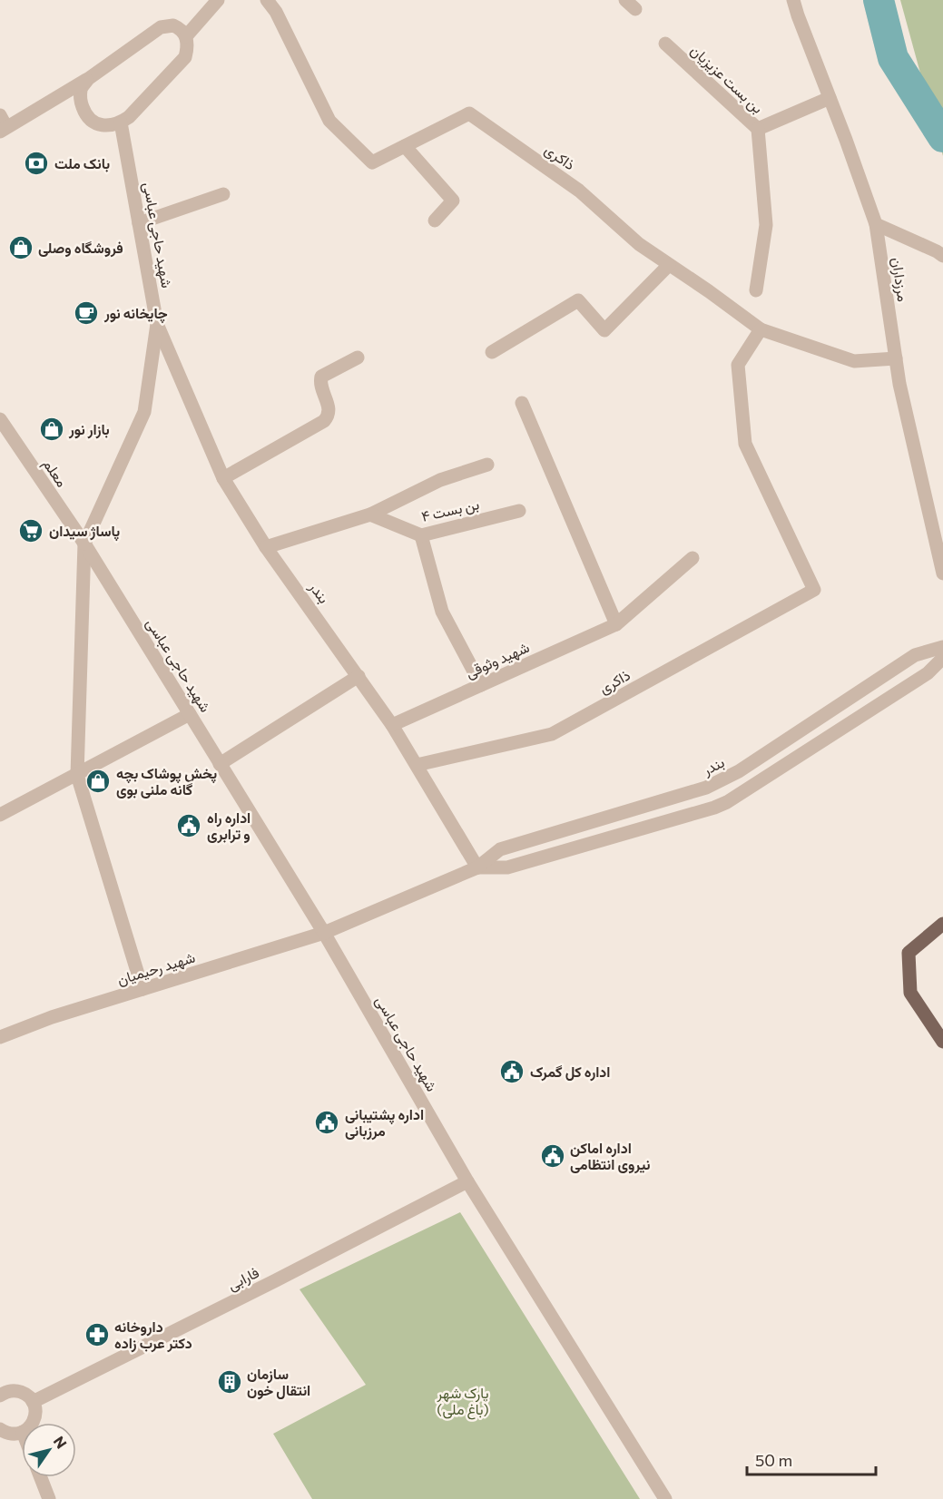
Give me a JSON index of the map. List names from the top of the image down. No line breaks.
{"streets":{"street":["بن بست عزیزیان","ذاکری","شهید حاجی عباسی","مرزداران","معلم","بن بست ۴","بندر","شهید وثوقی","شهید رحیمیان","فارابی"]},"crossings":[["بن بست عزیزیان","مرزداران"],["ذاکری","مرزداران"],["ذاکری","بندر"],["شهید حاجی عباسی","معلم"],["شهید حاجی عباسی","بندر"],["شهید حاجی عباسی","شهید رحیمیان"],["شهید حاجی عباسی","فارابی"],["بندر","شهید وثوقی"],["بندر","شهید رحیمیان"]],"parks":["پارک شهر (باغ ملی)"],"places":{"bank":["بانک ملت"],"shop":["فروشگاه وصلی","بازار نور","پخش پوشاک بچه گانه ملنی بوی"],"cafe":["چایخانه نور"],"supermarket":["پاساژ سیدان"],"public building":["اداره راه و ترابری","اداره کل گمرک","اداره پشتیبانی مرزبانی","اداره اماکن نیروی انتظامی"],"pharmacy":["داروخانه دکتر عرب زاده"],"building":["سازمان انتقال خون"]},"scale_bar":"50 m","north":"top right"}
